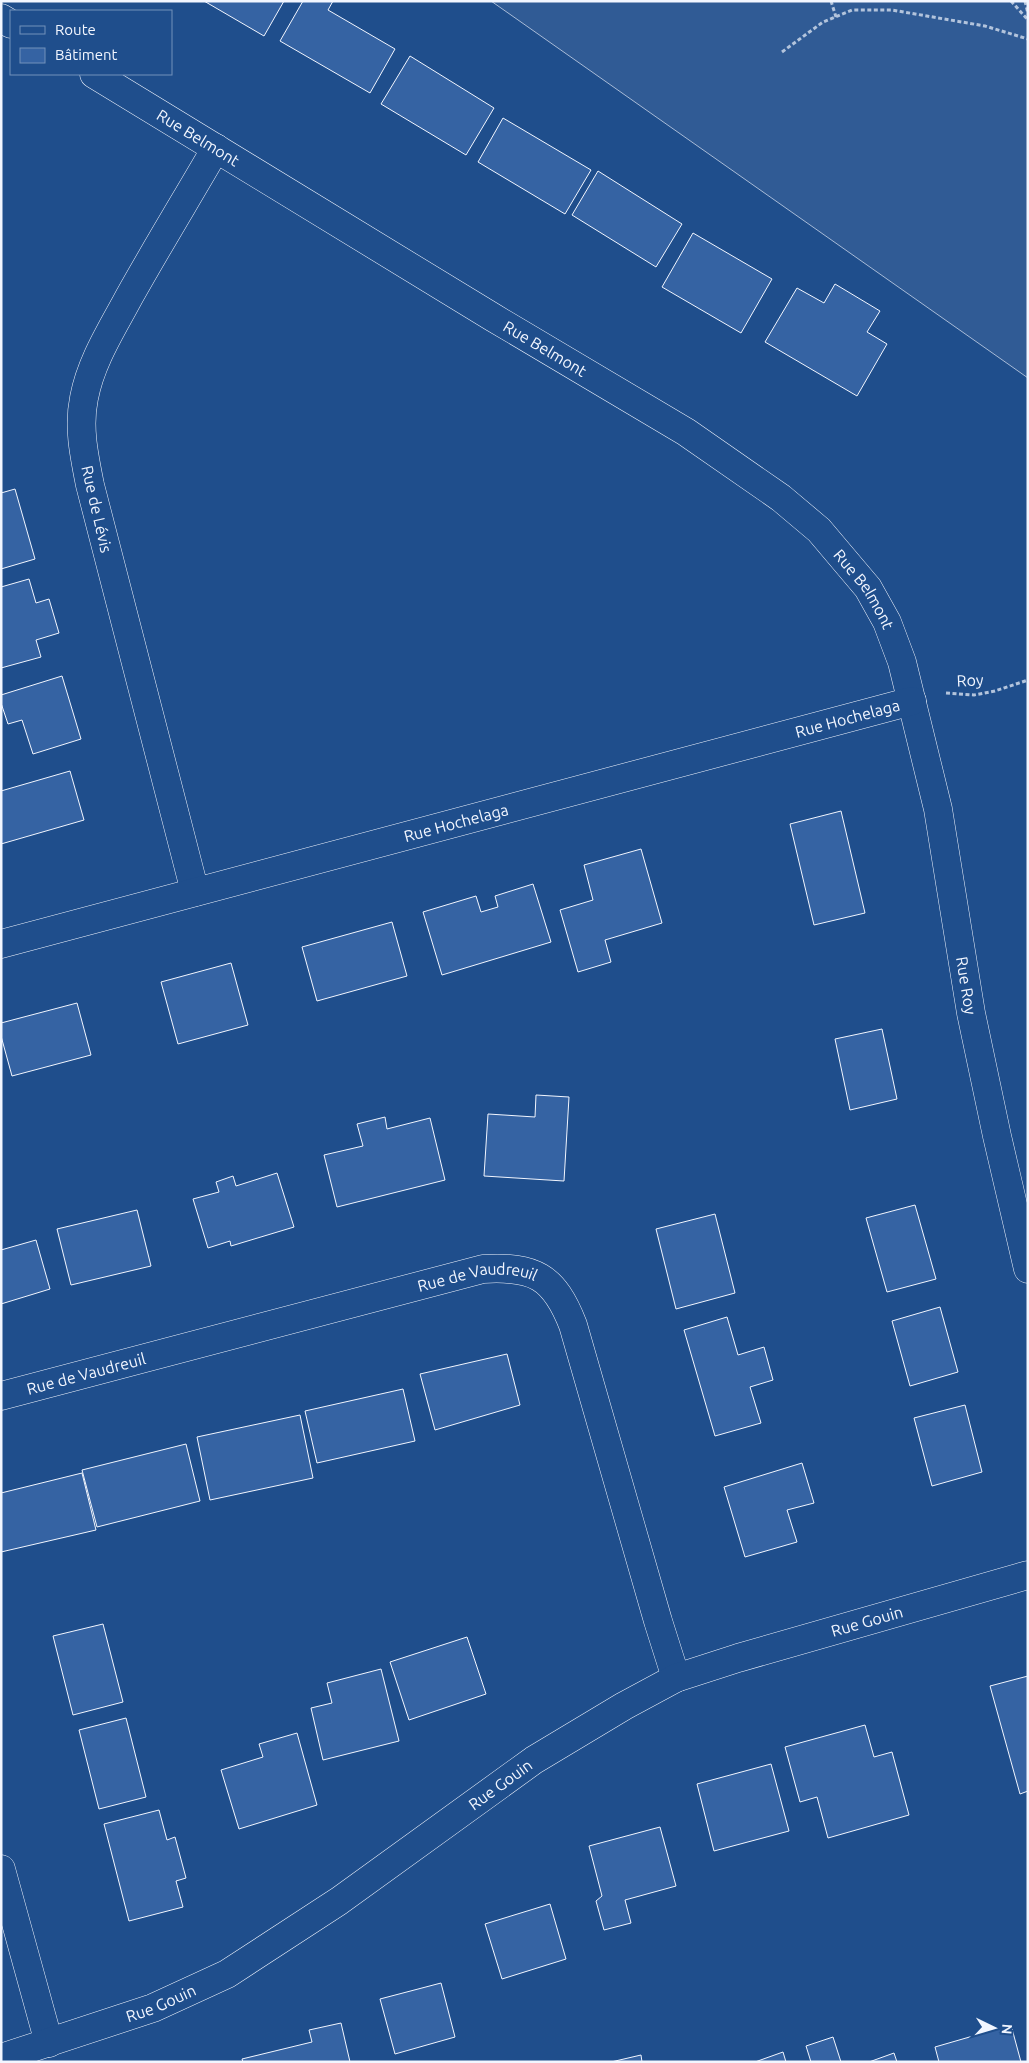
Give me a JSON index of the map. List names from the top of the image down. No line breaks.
{"streets":{"street":["Rue Belmont","Rue de Lévis","Rue Hochelaga","Rue Roy","Rue de Vaudreuil","Rue Gouin"],"path":["Roy"]},"crossings":[["Rue Belmont","Rue de Lévis"],["Rue Belmont","Roy"],["Rue Belmont","Rue Hochelaga"],["Rue Belmont","Rue Roy"],["Rue de Lévis","Rue Hochelaga"],["Roy","Rue Hochelaga"],["Roy","Rue Roy"],["Rue Hochelaga","Rue Roy"],["Rue de Vaudreuil","Rue Gouin"]],"legend":["Route","Bâtiment"],"north":"right"}
